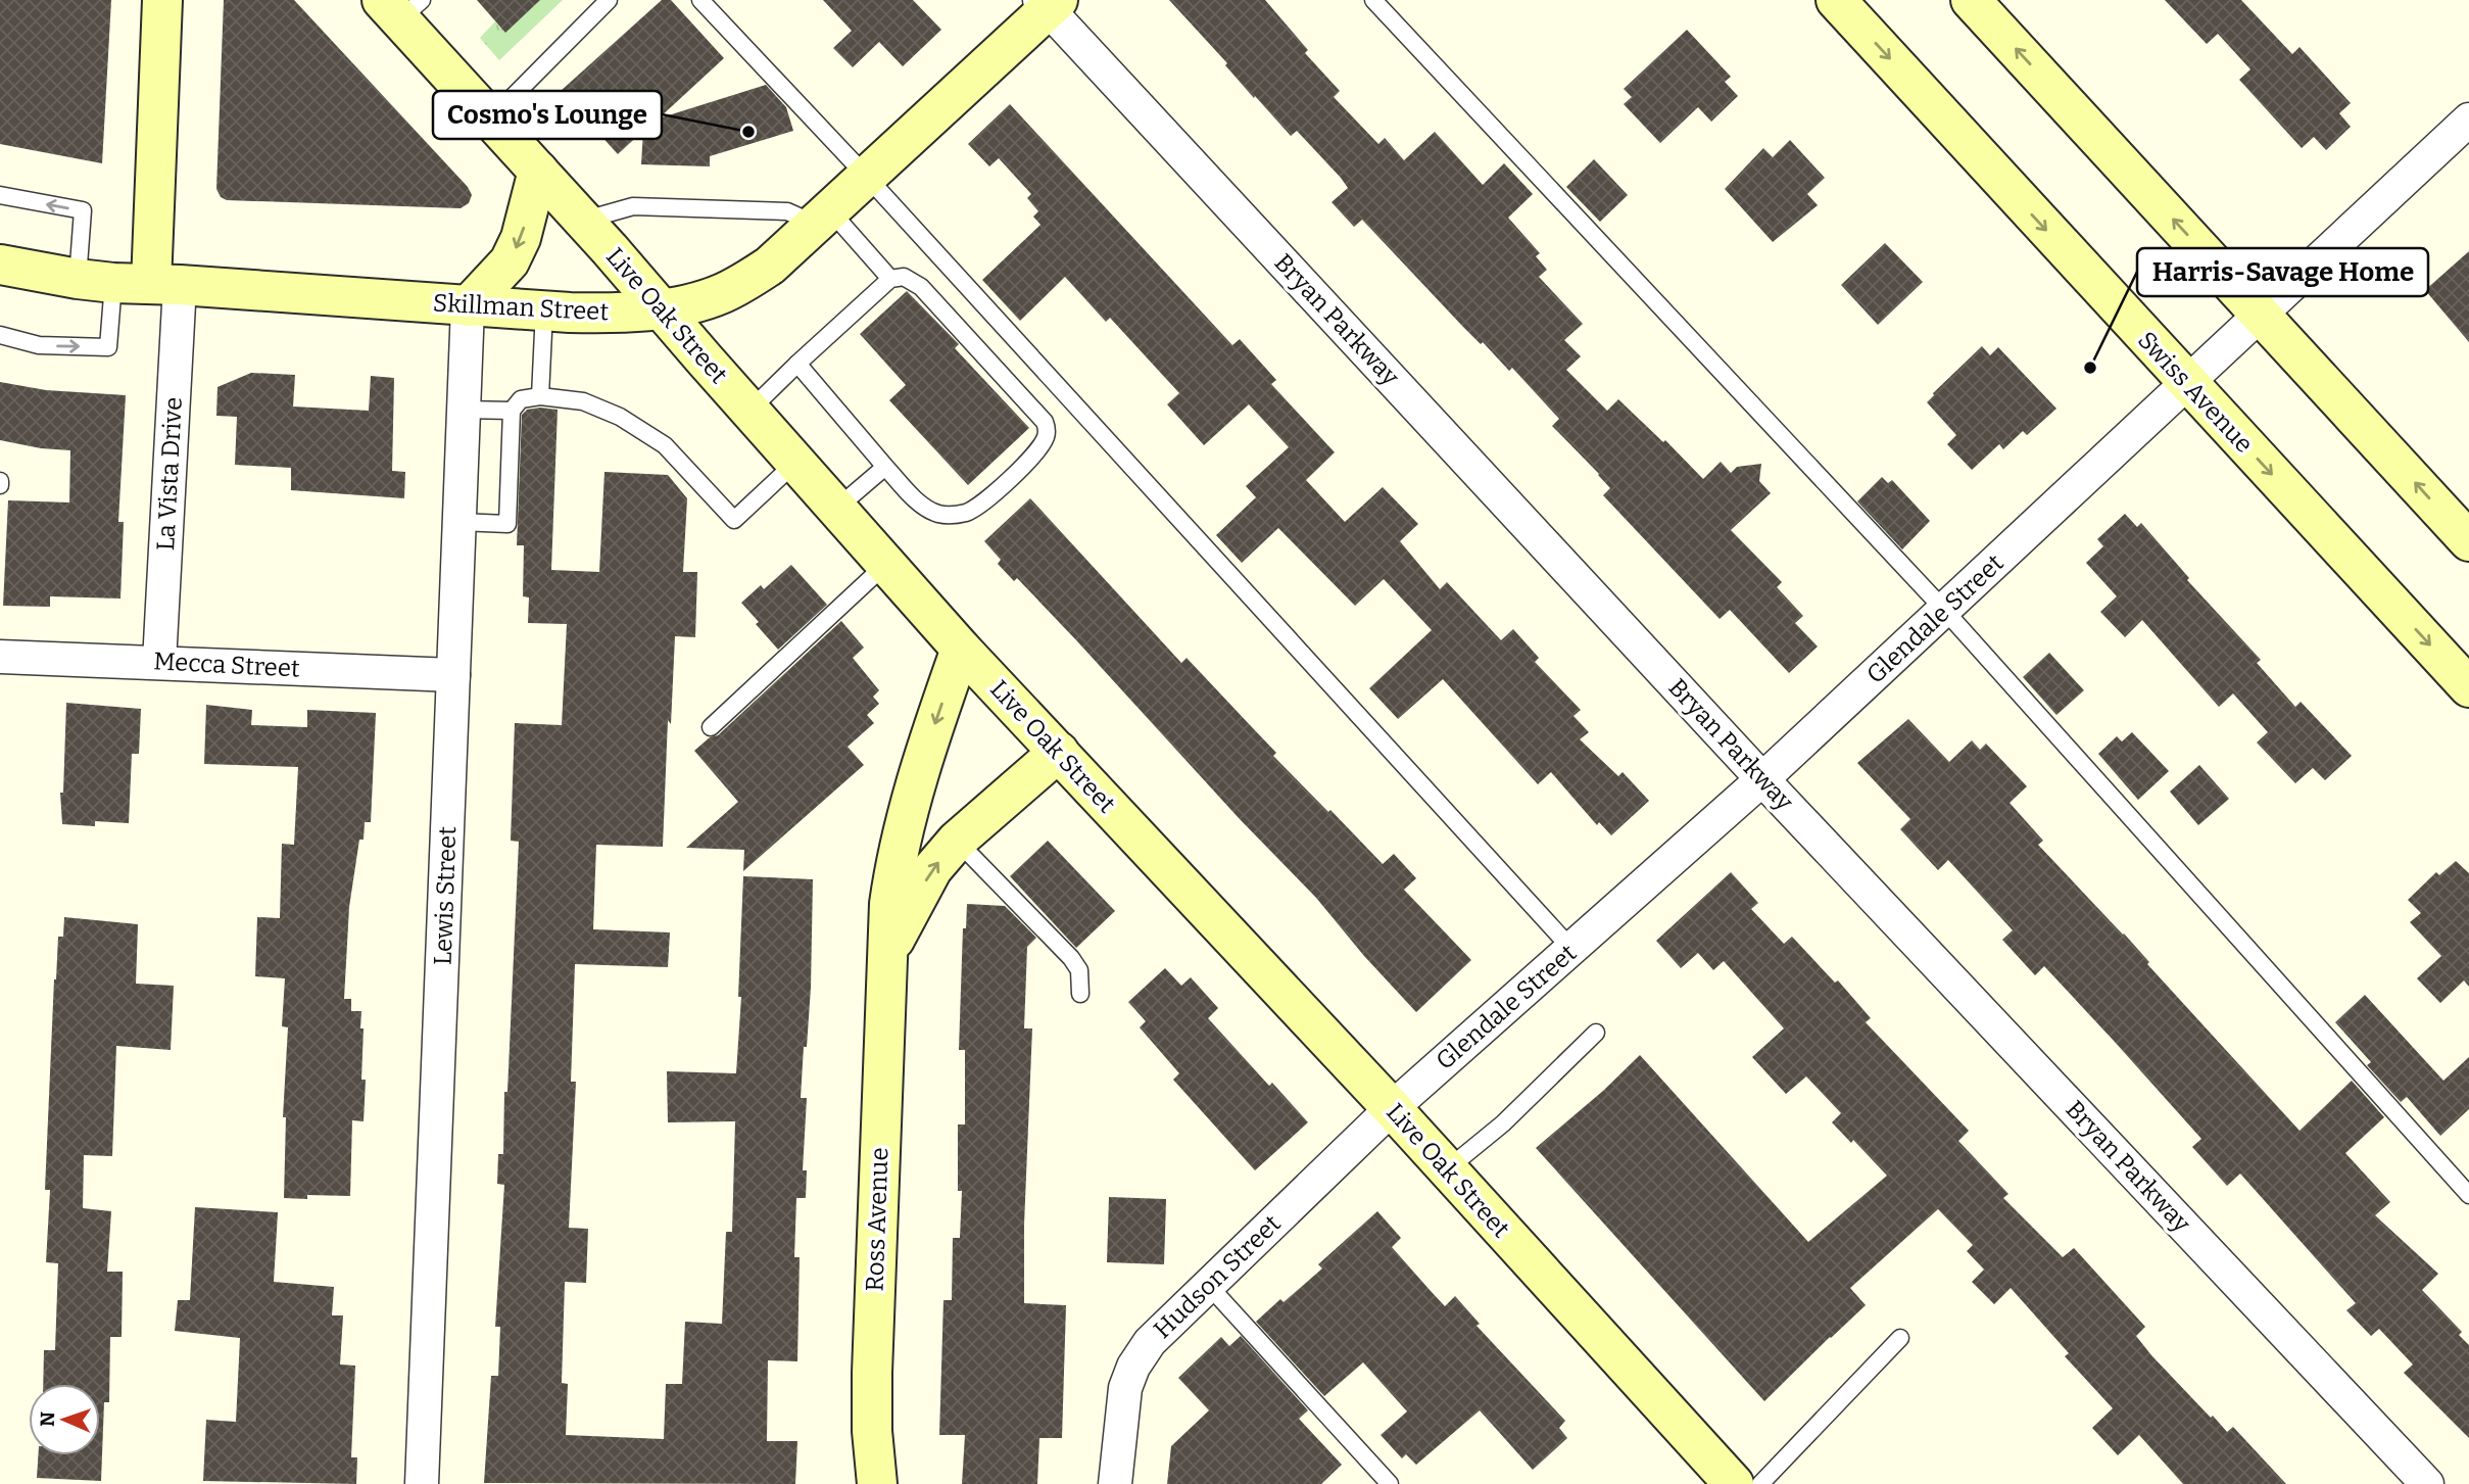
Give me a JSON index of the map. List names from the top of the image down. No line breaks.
{"streets":{"street":["Skillman Street","Live Oak Street","Bryan Parkway","Swiss Avenue","La Vista Drive","Glendale Street","Mecca Street","Lewis Street","Ross Avenue","Hudson Street"]},"crossings":[["Skillman Street","Live Oak Street"],["Skillman Street","Bryan Parkway"],["Skillman Street","La Vista Drive"],["Skillman Street","Lewis Street"],["Live Oak Street","Glendale Street"],["Live Oak Street","Ross Avenue"],["Live Oak Street","Hudson Street"],["Bryan Parkway","Glendale Street"],["Swiss Avenue","Glendale Street"],["La Vista Drive","Mecca Street"],["Glendale Street","Hudson Street"],["Mecca Street","Lewis Street"]],"places":["Cosmo's Lounge","Harris-Savage Home"],"north":"left"}
